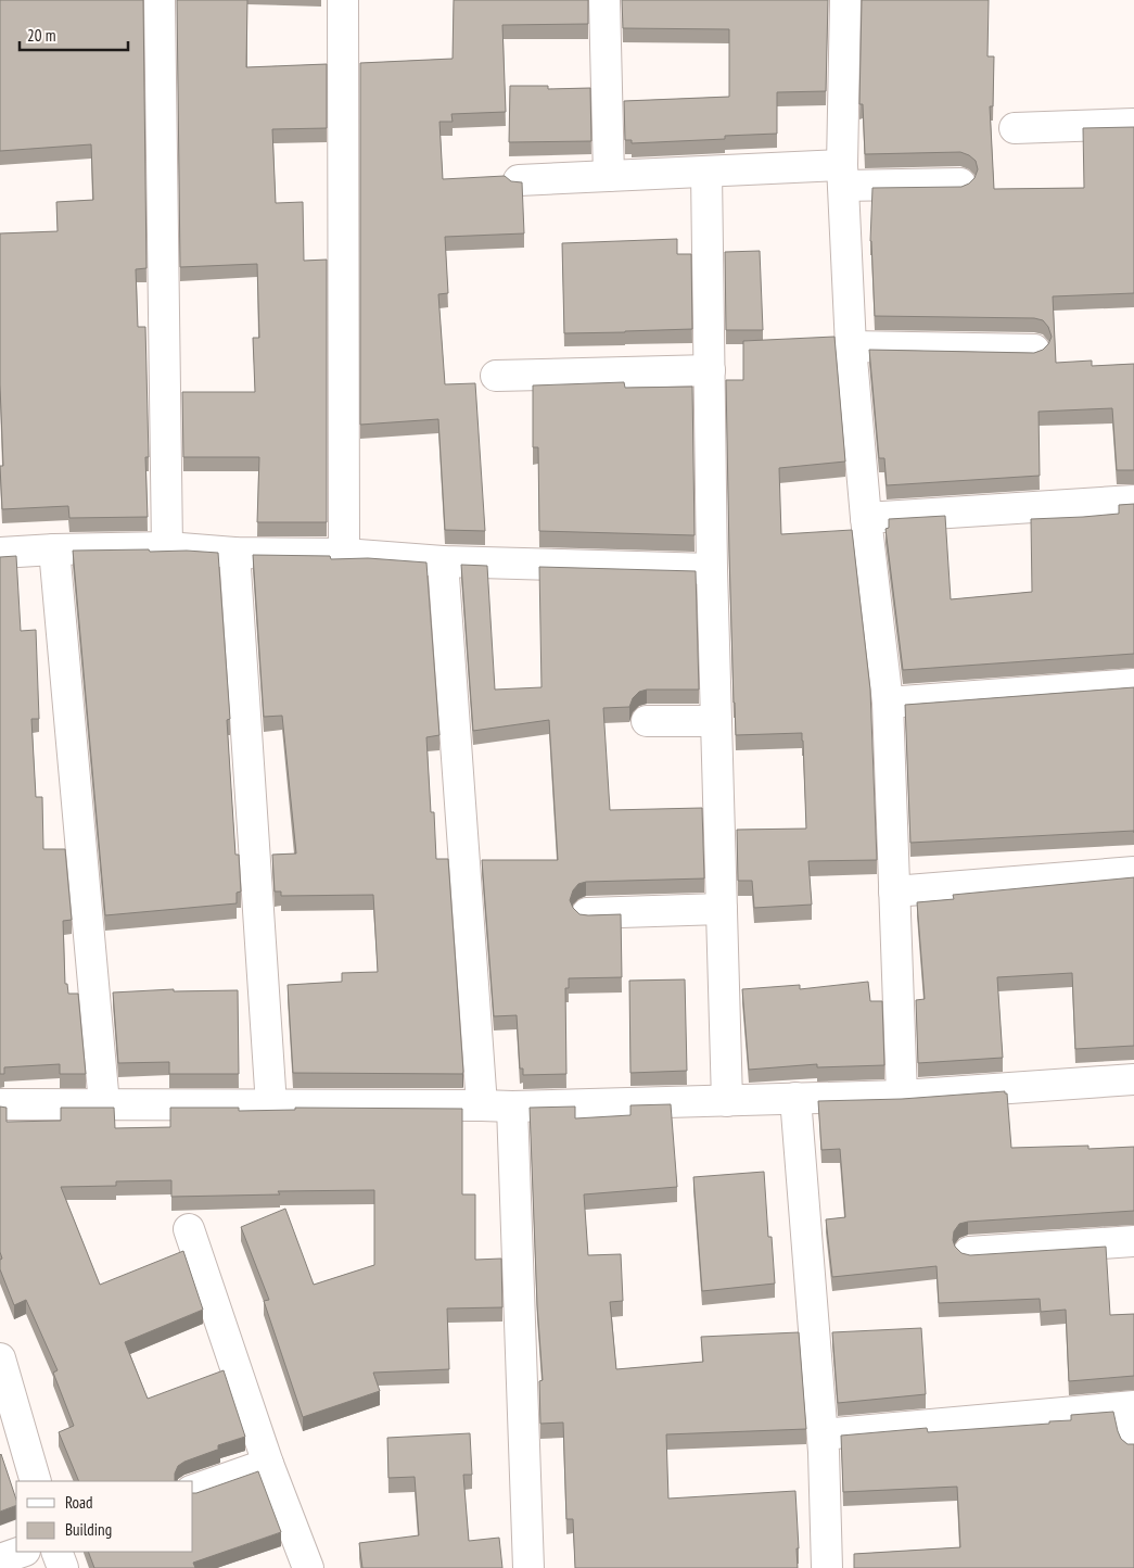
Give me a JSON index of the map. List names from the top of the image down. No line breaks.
{"legend":["Road","Building"],"scale_bar":"20 m"}
